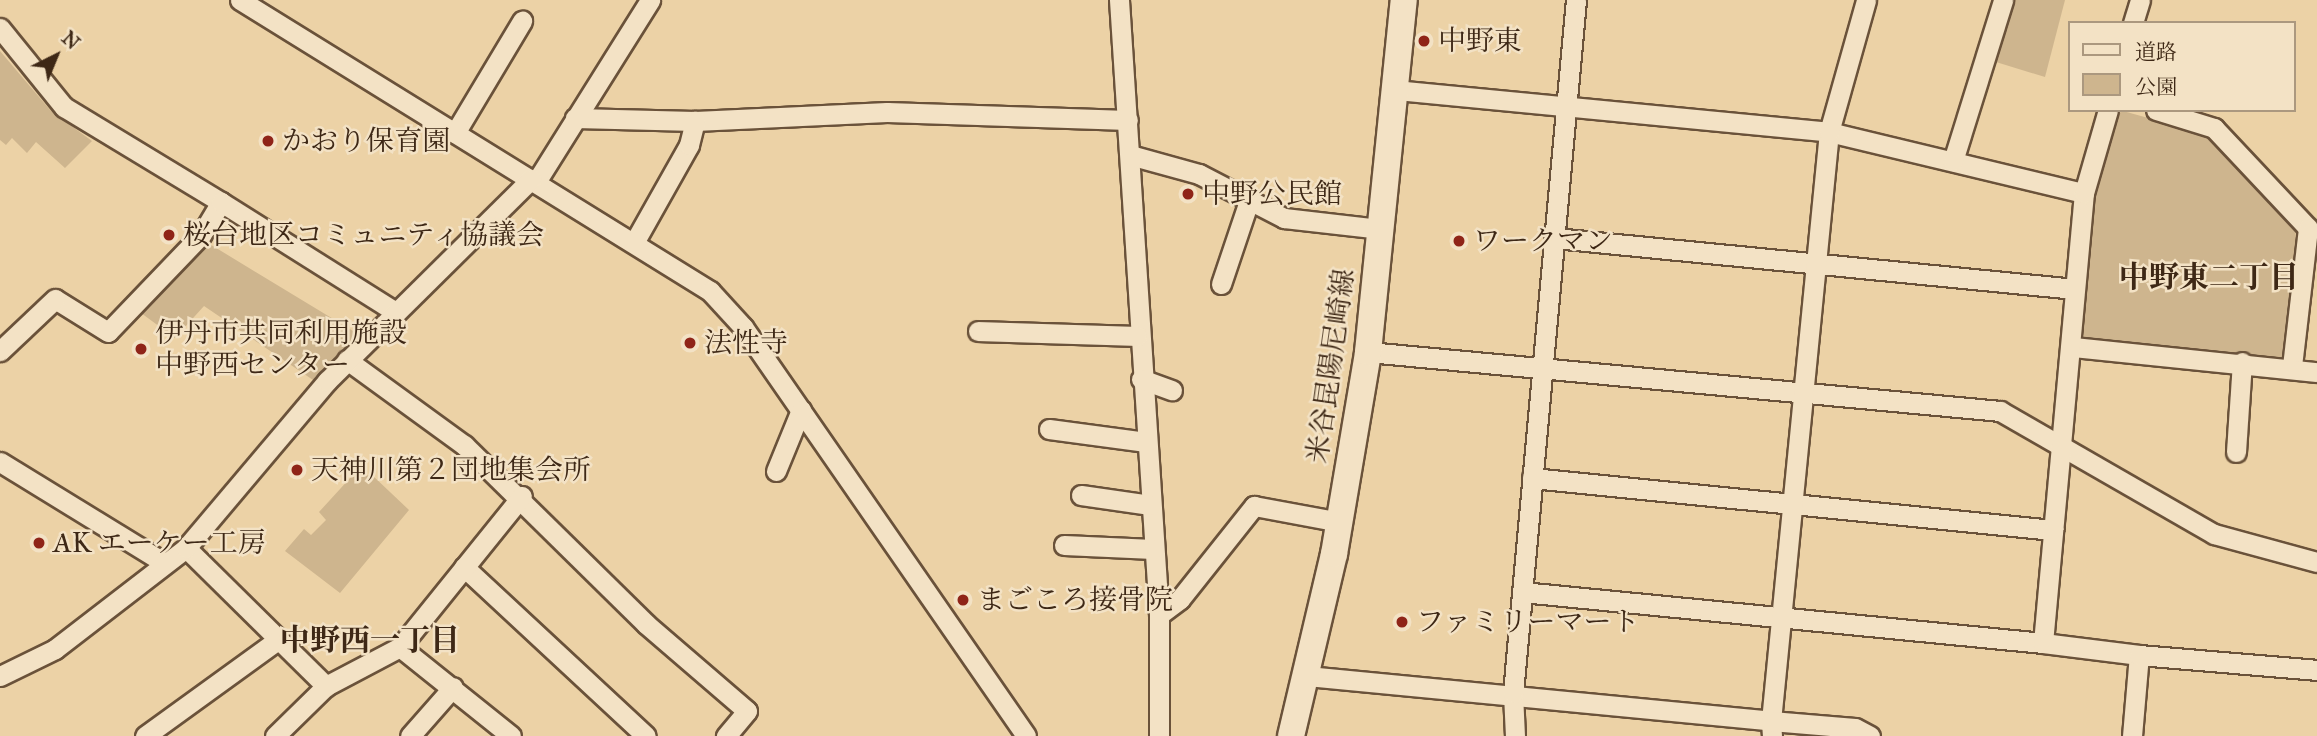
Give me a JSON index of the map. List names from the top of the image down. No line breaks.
{"streets":{"main road":["米谷昆陽尼崎線"]},"districts":["中野東二丁目","中野西一丁目"],"places":["中野東","かおり保育園","中野公民館","桜台地区コミュニティ協議会","ワークマン","法性寺","伊丹市共同利用施設 中野西センター","天神川第２団地集会所","AK エーケー工房","まごころ接骨院","ファミリーマート"],"legend":["道路","公園"],"north":"top right"}
